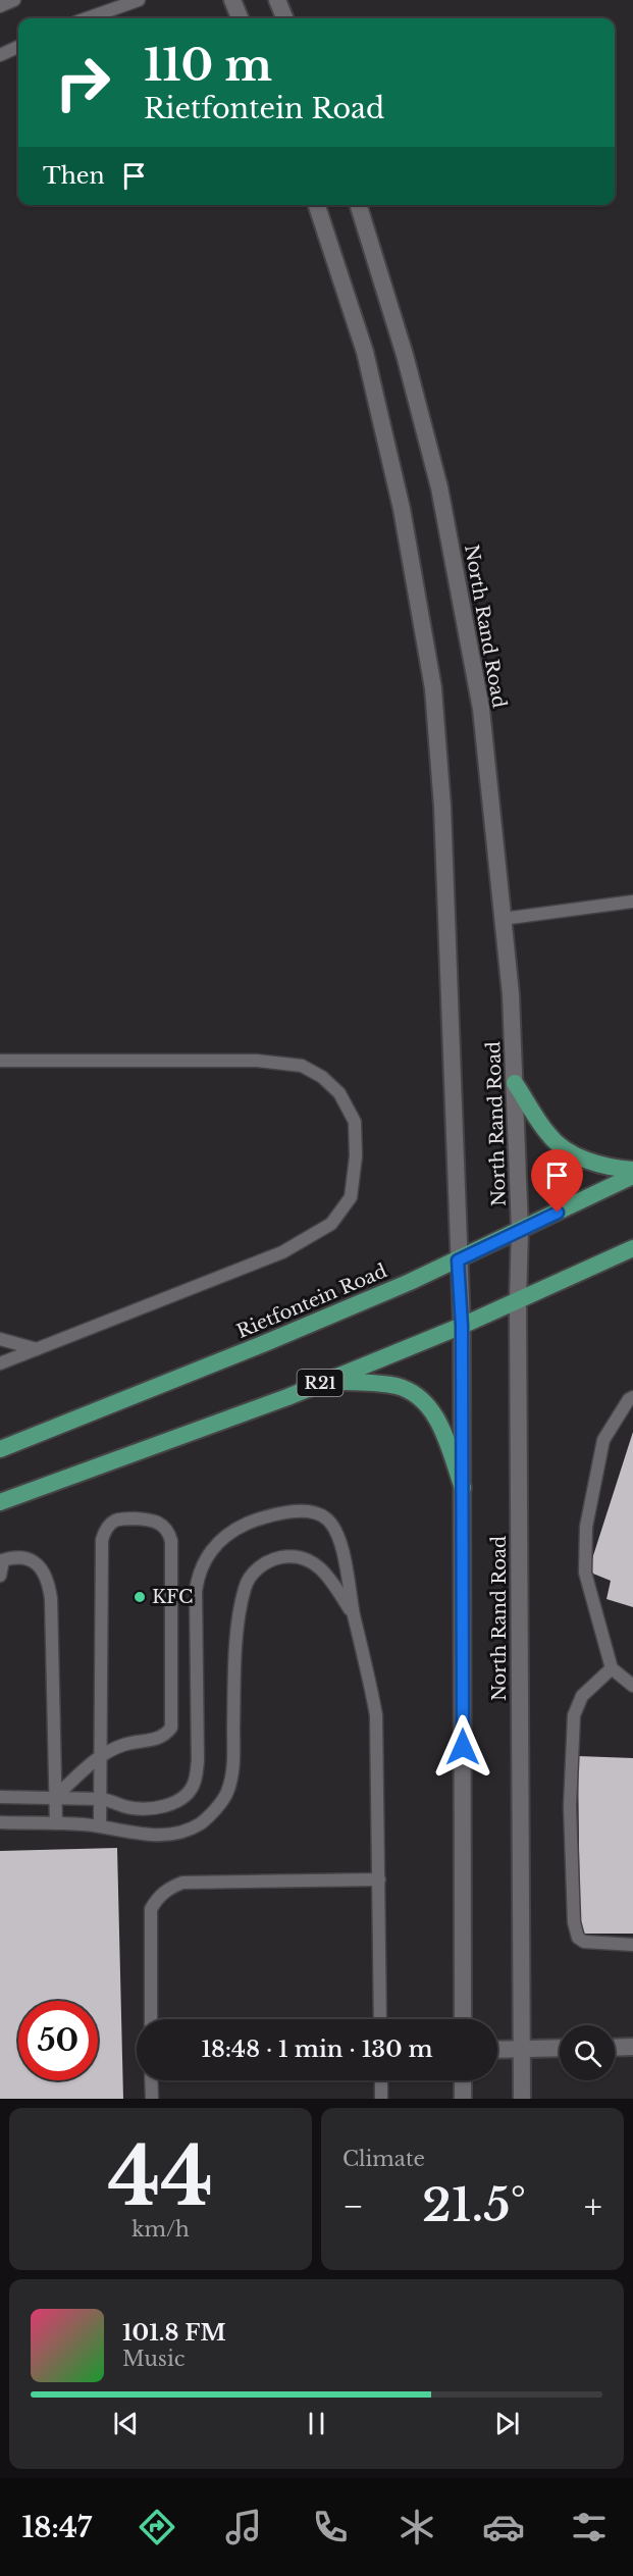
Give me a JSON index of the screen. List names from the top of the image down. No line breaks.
{"streets":{"main road":["North Rand Road","Rietfontein Road","R21"]},"crossings":[["North Rand Road","Rietfontein Road"],["North Rand Road","R21"]],"places":["KFC"],"page":{"turn":["110 m","Rietfontein Road"],"then":"Then","limit":"50","trip":"18:48 · 1 min · 130 m","tile":[["44","km/h"],"Climate"],"heat":["−","21.5°","+"],"song":["101.8 FM","Music"],"tabs":"18:47"}}
